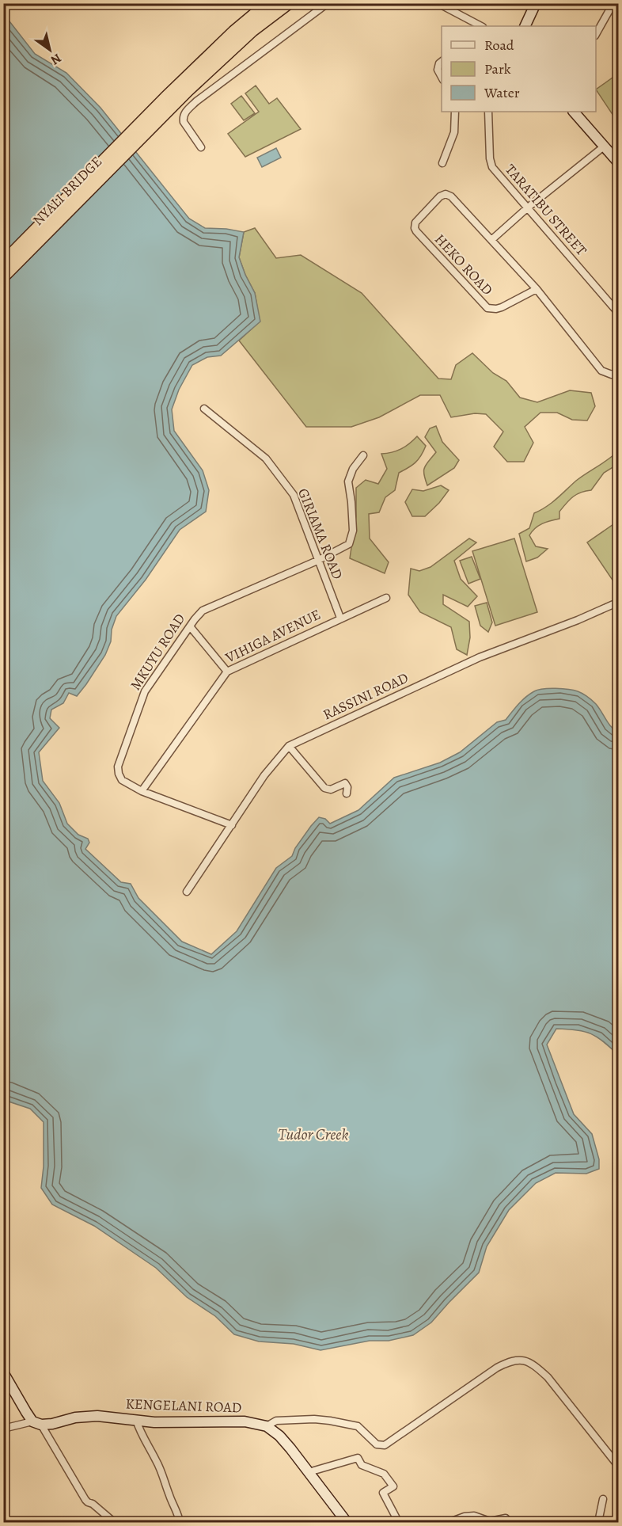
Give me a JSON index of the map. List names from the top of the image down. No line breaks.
{"streets":{"highway":["NYALI BRIDGE"],"main road":["KENGELANI ROAD"],"street":["TARATIBU STREET","HEKO ROAD","GIRIAMA ROAD","VIHIGA AVENUE","MKUYU ROAD","RASSINI ROAD"]},"crossings":[["GIRIAMA ROAD","VIHIGA AVENUE"],["GIRIAMA ROAD","MKUYU ROAD"],["VIHIGA AVENUE","MKUYU ROAD"]],"water":["Tudor Creek"],"legend":["Road","Park","Water"],"north":"bottom right"}
